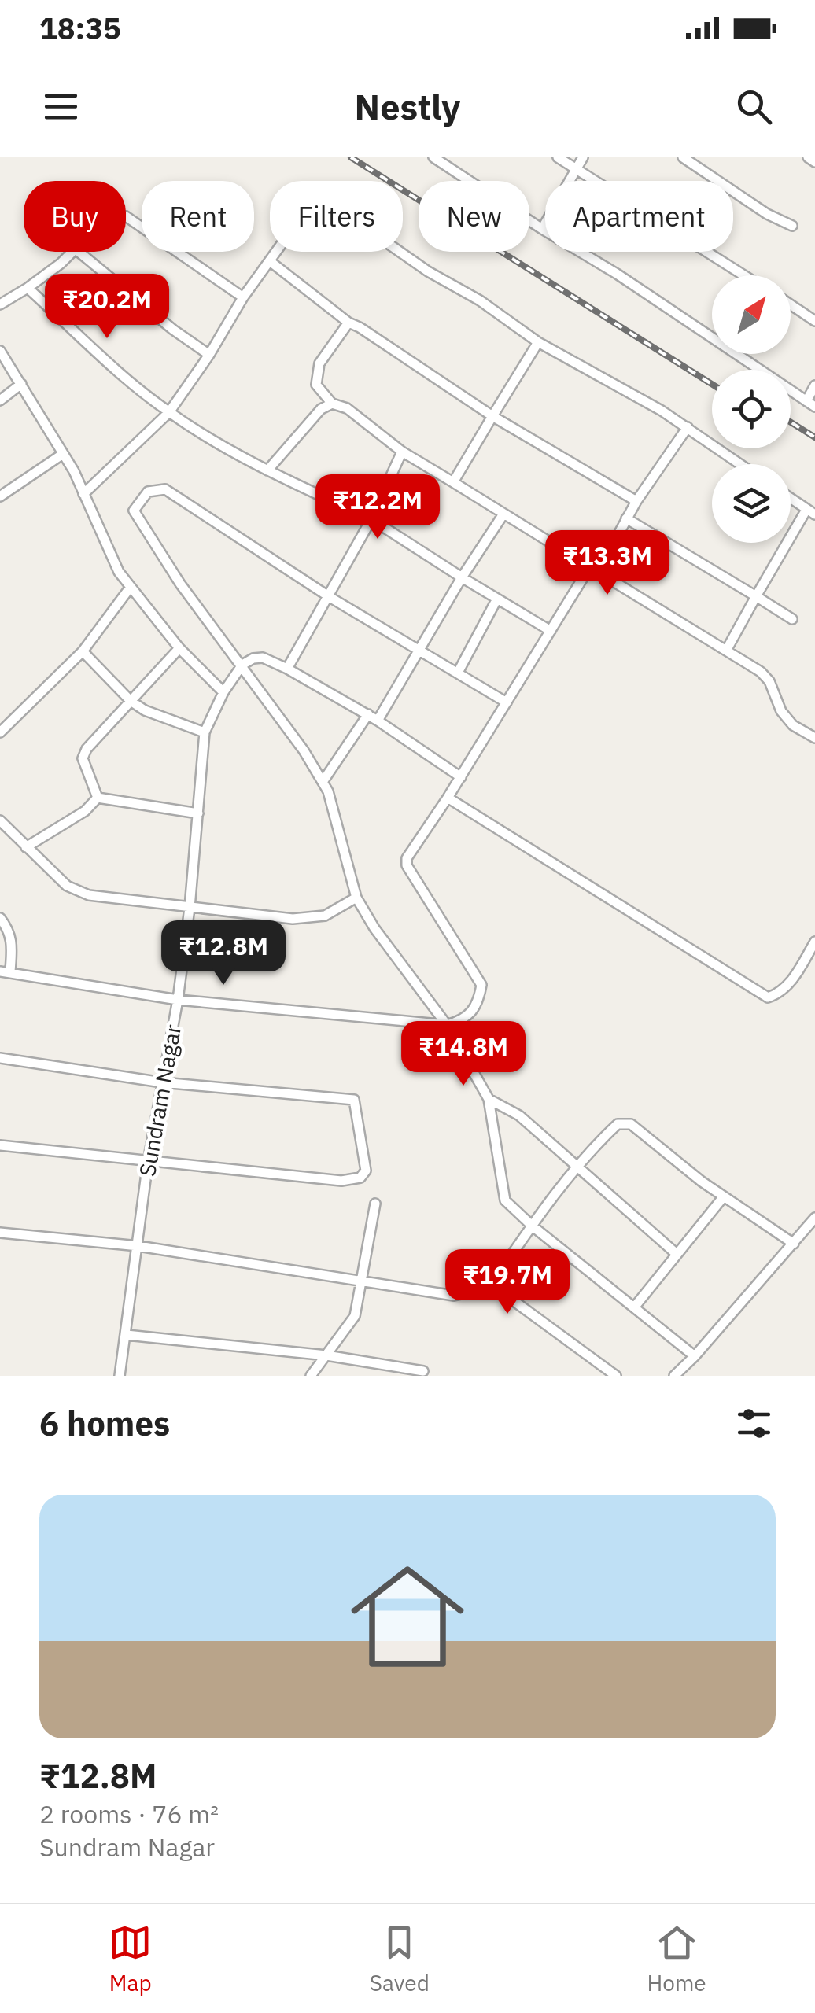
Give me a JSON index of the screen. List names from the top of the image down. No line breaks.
{"streets":{"street":["Sundram Nagar"]},"north":"top right","page":{"status":"18:35","header":"Nestly","chip":["Buy","Rent","Filters","New","Apartment"],"price":["₹20.2M","₹12.2M","₹13.3M","₹12.8M","₹14.8M","₹19.7M"],"heading":"6 homes","list":[{"name":"₹12.8M","note":"2 rooms · 76 m² · Sundram Nagar"}],"tabs":["Map","Saved","Home"]}}
